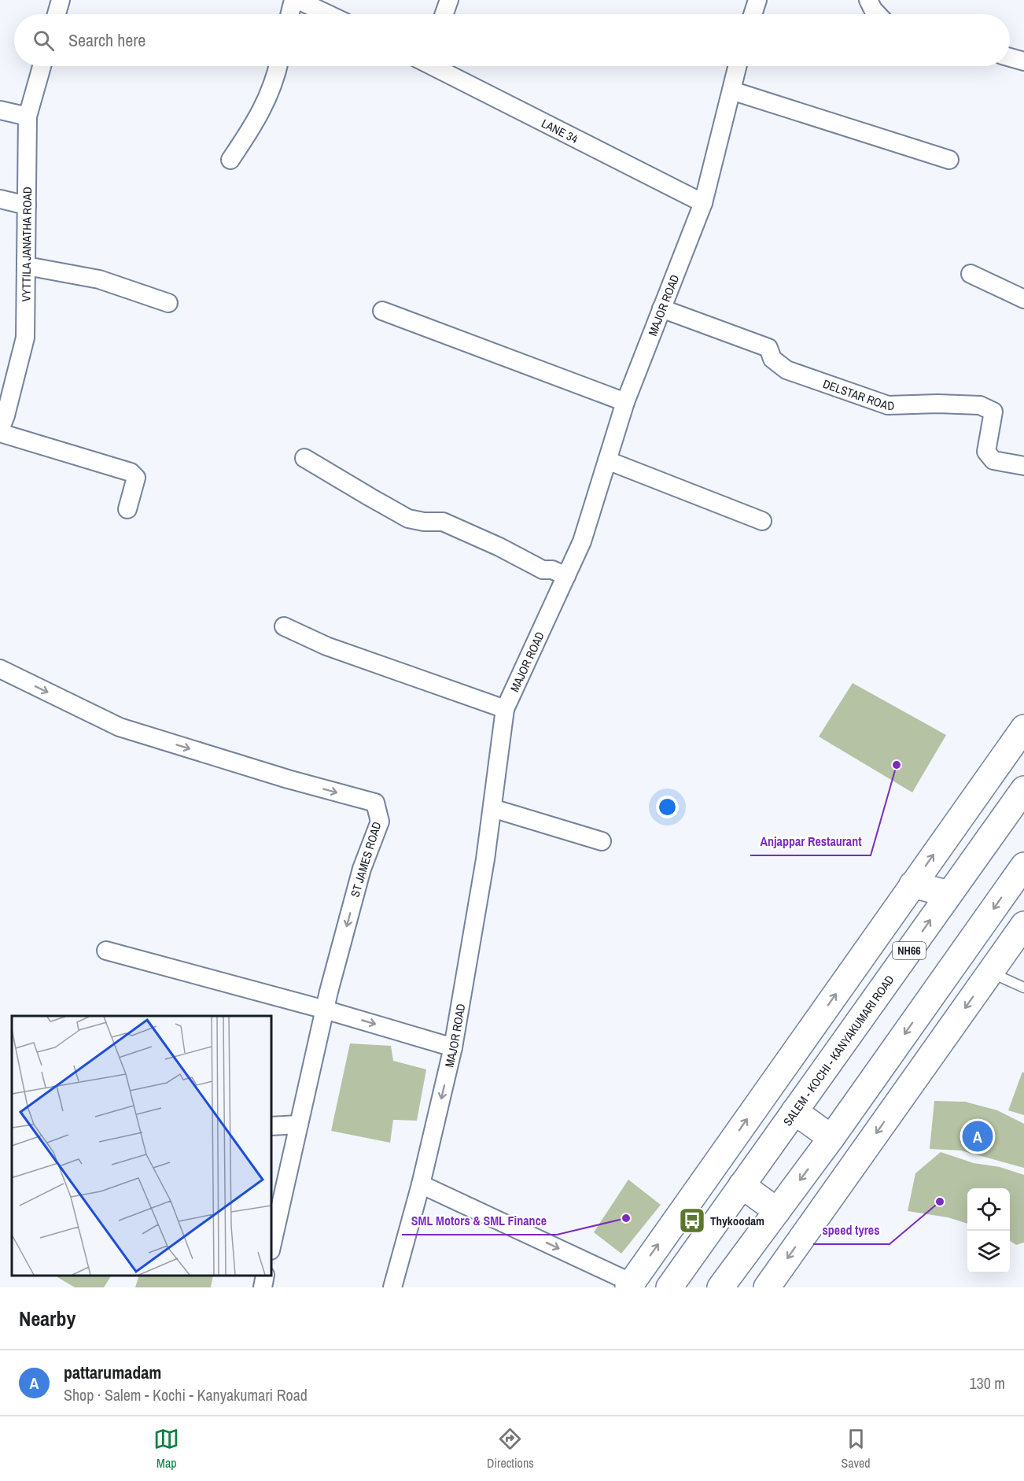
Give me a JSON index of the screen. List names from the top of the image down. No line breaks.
{"streets":{"main road":["NH66","SALEM - KOCHI - KANYAKUMARI ROAD"],"street":["LANE 34","VYTTILA JANATHA ROAD","MAJOR ROAD","DELSTAR ROAD","ST JAMES ROAD"]},"crossings":[["LANE 34","MAJOR ROAD"],["MAJOR ROAD","DELSTAR ROAD"]],"places":{"other":["Anjappar Restaurant","speed tyres","SML Motors & SML Finance"],"bus stop":["Thykoodam"]},"page":{"search":"Search here","pins":"A","heading":"Nearby","list":[{"mark":"A","name":"pattarumadam","note":"Shop · Salem - Kochi - Kanyakumari Road","value":"130 m"}],"nav":["Map","Directions","Saved"]}}
